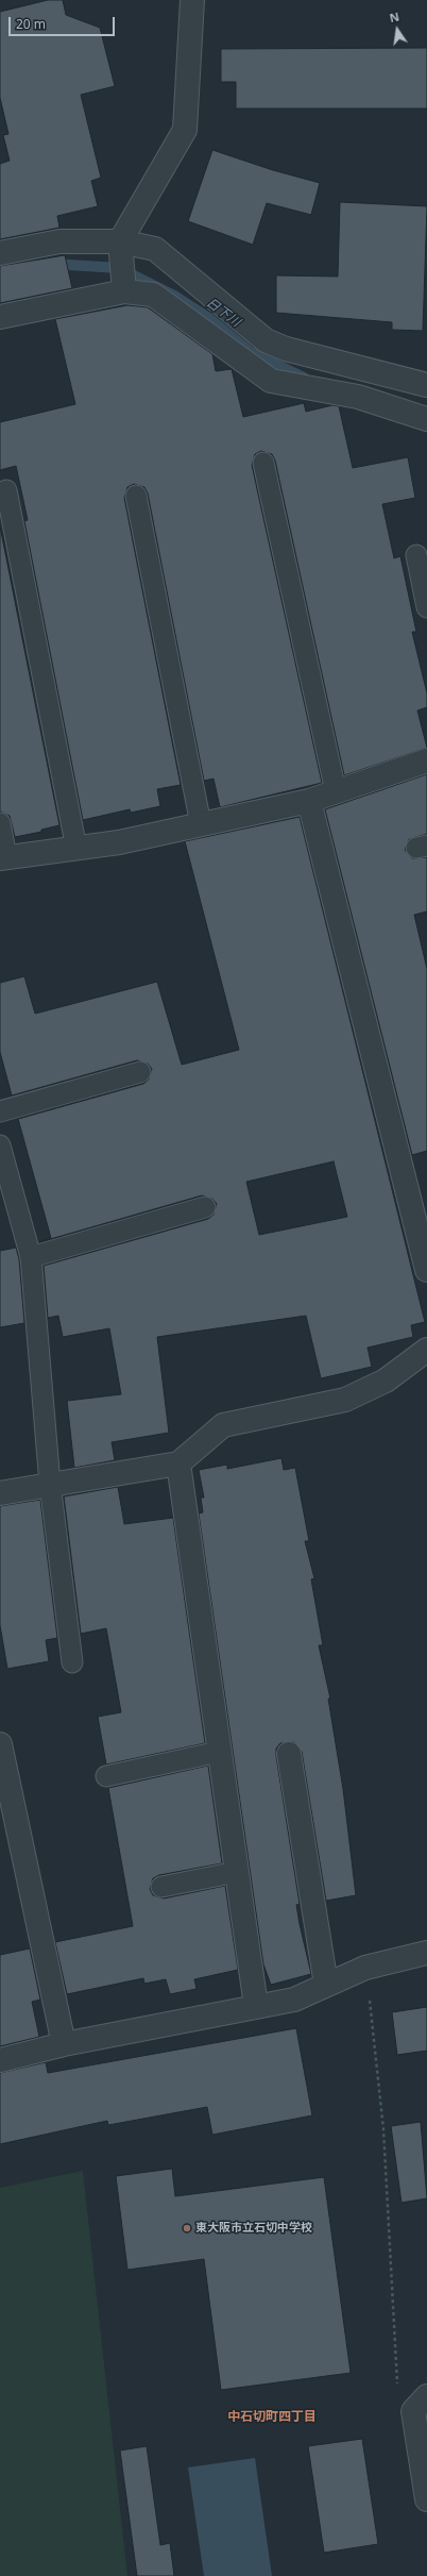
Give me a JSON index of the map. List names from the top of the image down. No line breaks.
{"districts":["中石切町四丁目"],"water":["日下川"],"places":["東大阪市立石切中学校"],"scale_bar":"20 m","north":"top"}
